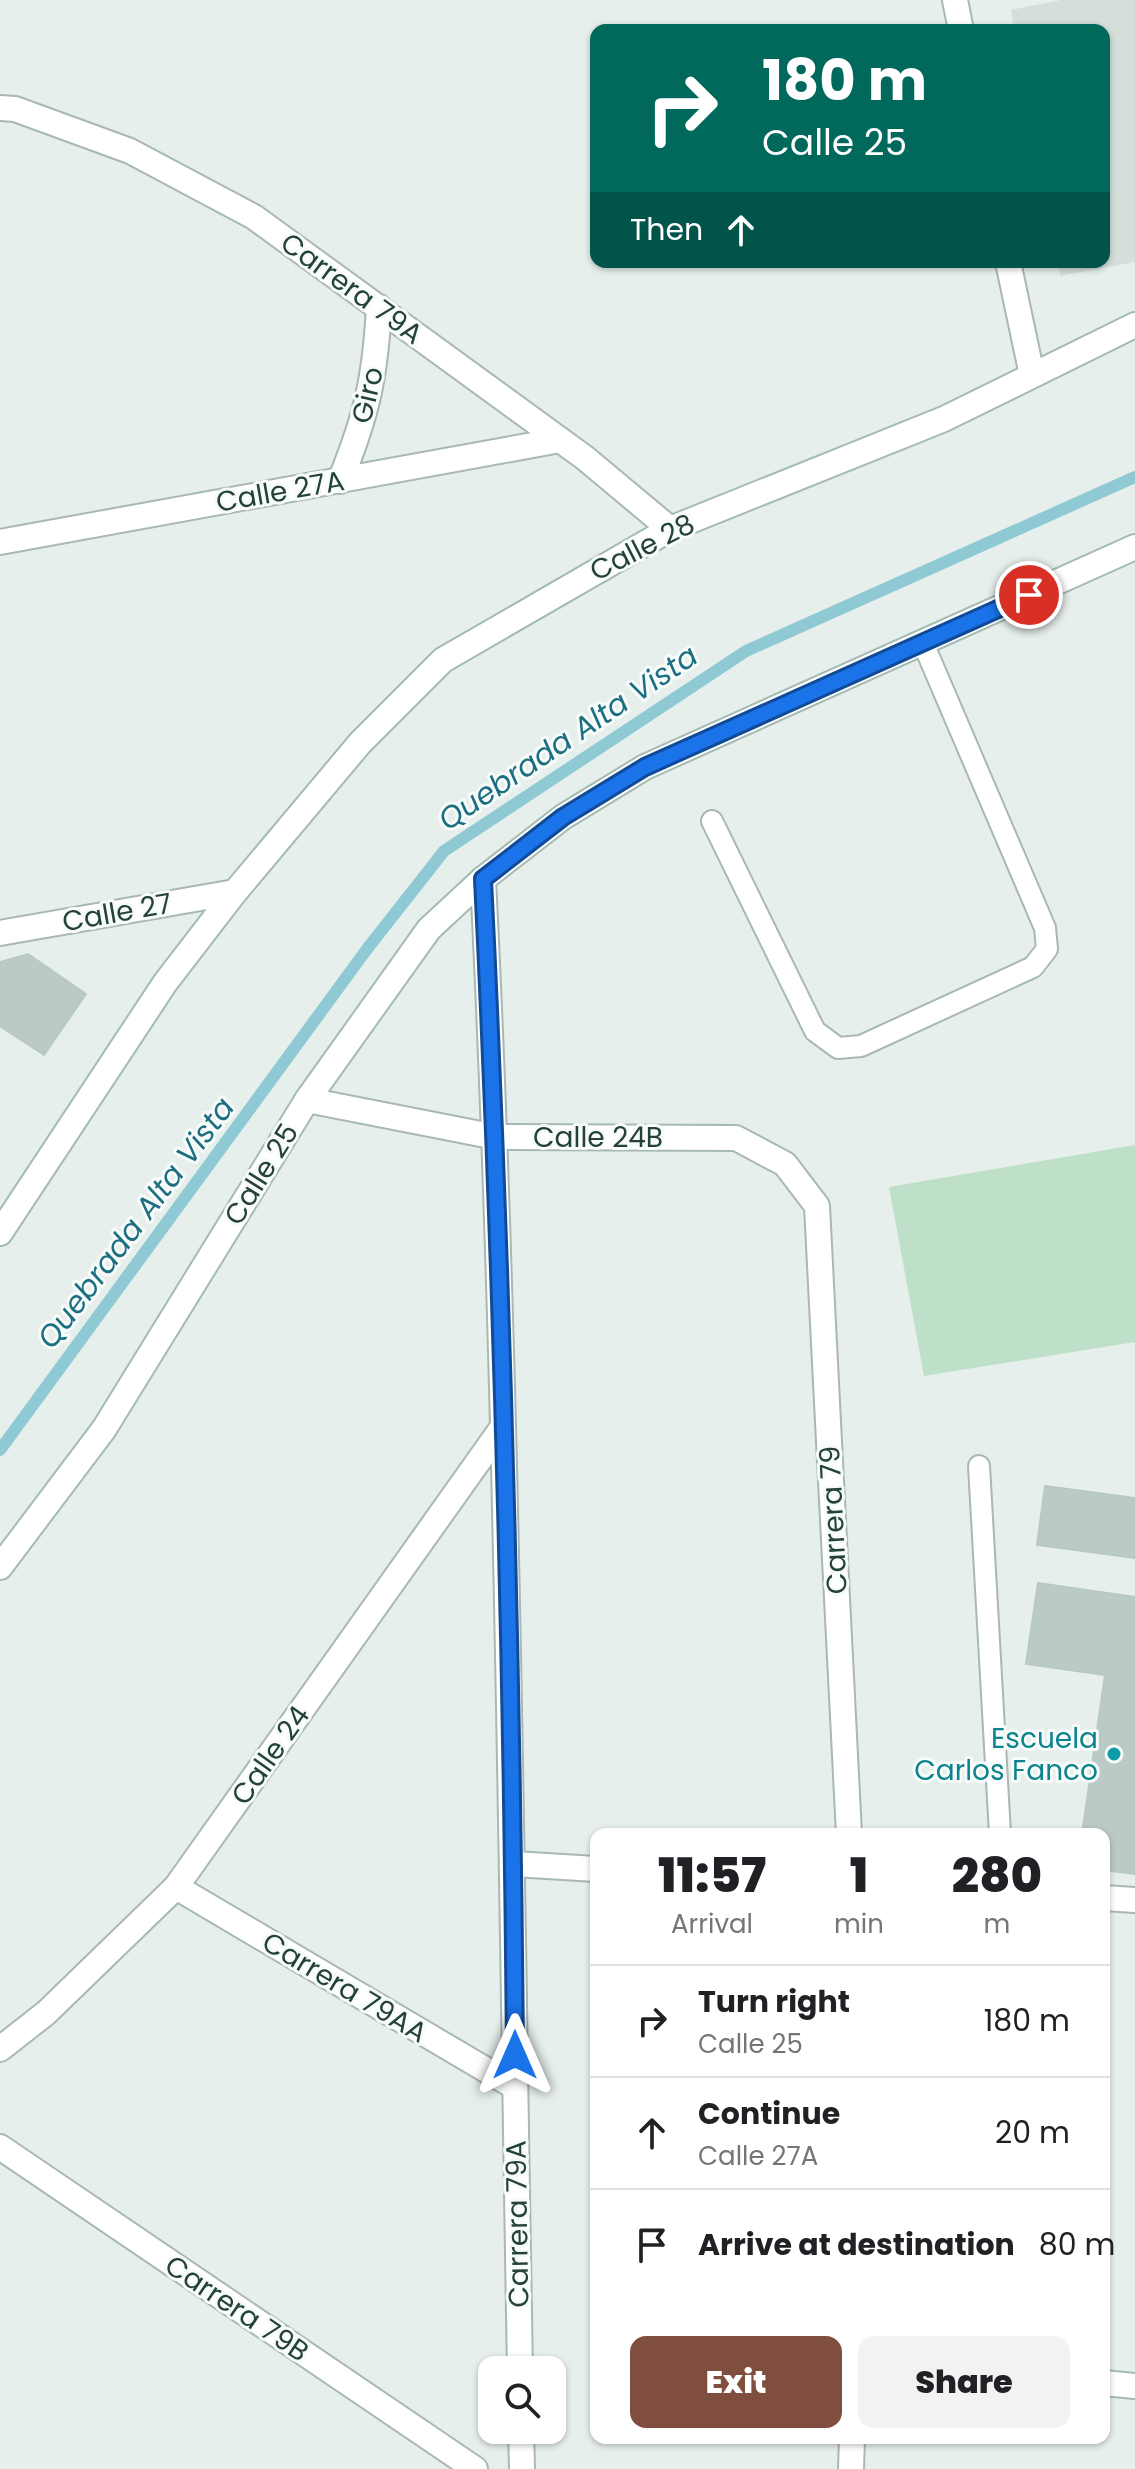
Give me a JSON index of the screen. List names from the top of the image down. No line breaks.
{"streets":{"street":["Carrera 79A","Giro","Calle 27A","Calle 28","Calle 27","Calle 24B","Calle 25","Carrera 79","Calle 24","Carrera 79AA","Carrera 79B"]},"crossings":[["Carrera 79A","Giro"],["Carrera 79A","Calle 27A"],["Carrera 79A","Calle 28"],["Carrera 79A","Calle 24B"],["Carrera 79A","Calle 25"],["Carrera 79A","Calle 24"],["Carrera 79A","Carrera 79AA"],["Giro","Calle 27A"],["Calle 28","Calle 27"],["Calle 24B","Calle 25"],["Calle 24B","Carrera 79"],["Calle 24","Carrera 79AA"]],"water":["Quebrada Alta Vista"],"places":["Escuela Carlos Fanco"],"page":{"turn":["180 m","Calle 25"],"then":"Then","eta":["11:57","Arrival","1","min","280","m"],"list":[{"name":"Turn right","note":"Calle 25","value":"180 m"},{"name":"Continue","note":"Calle 27A","value":"20 m"},{"name":"Arrive at destination","value":"80 m"}],"buttons":["Exit","Share"]}}
